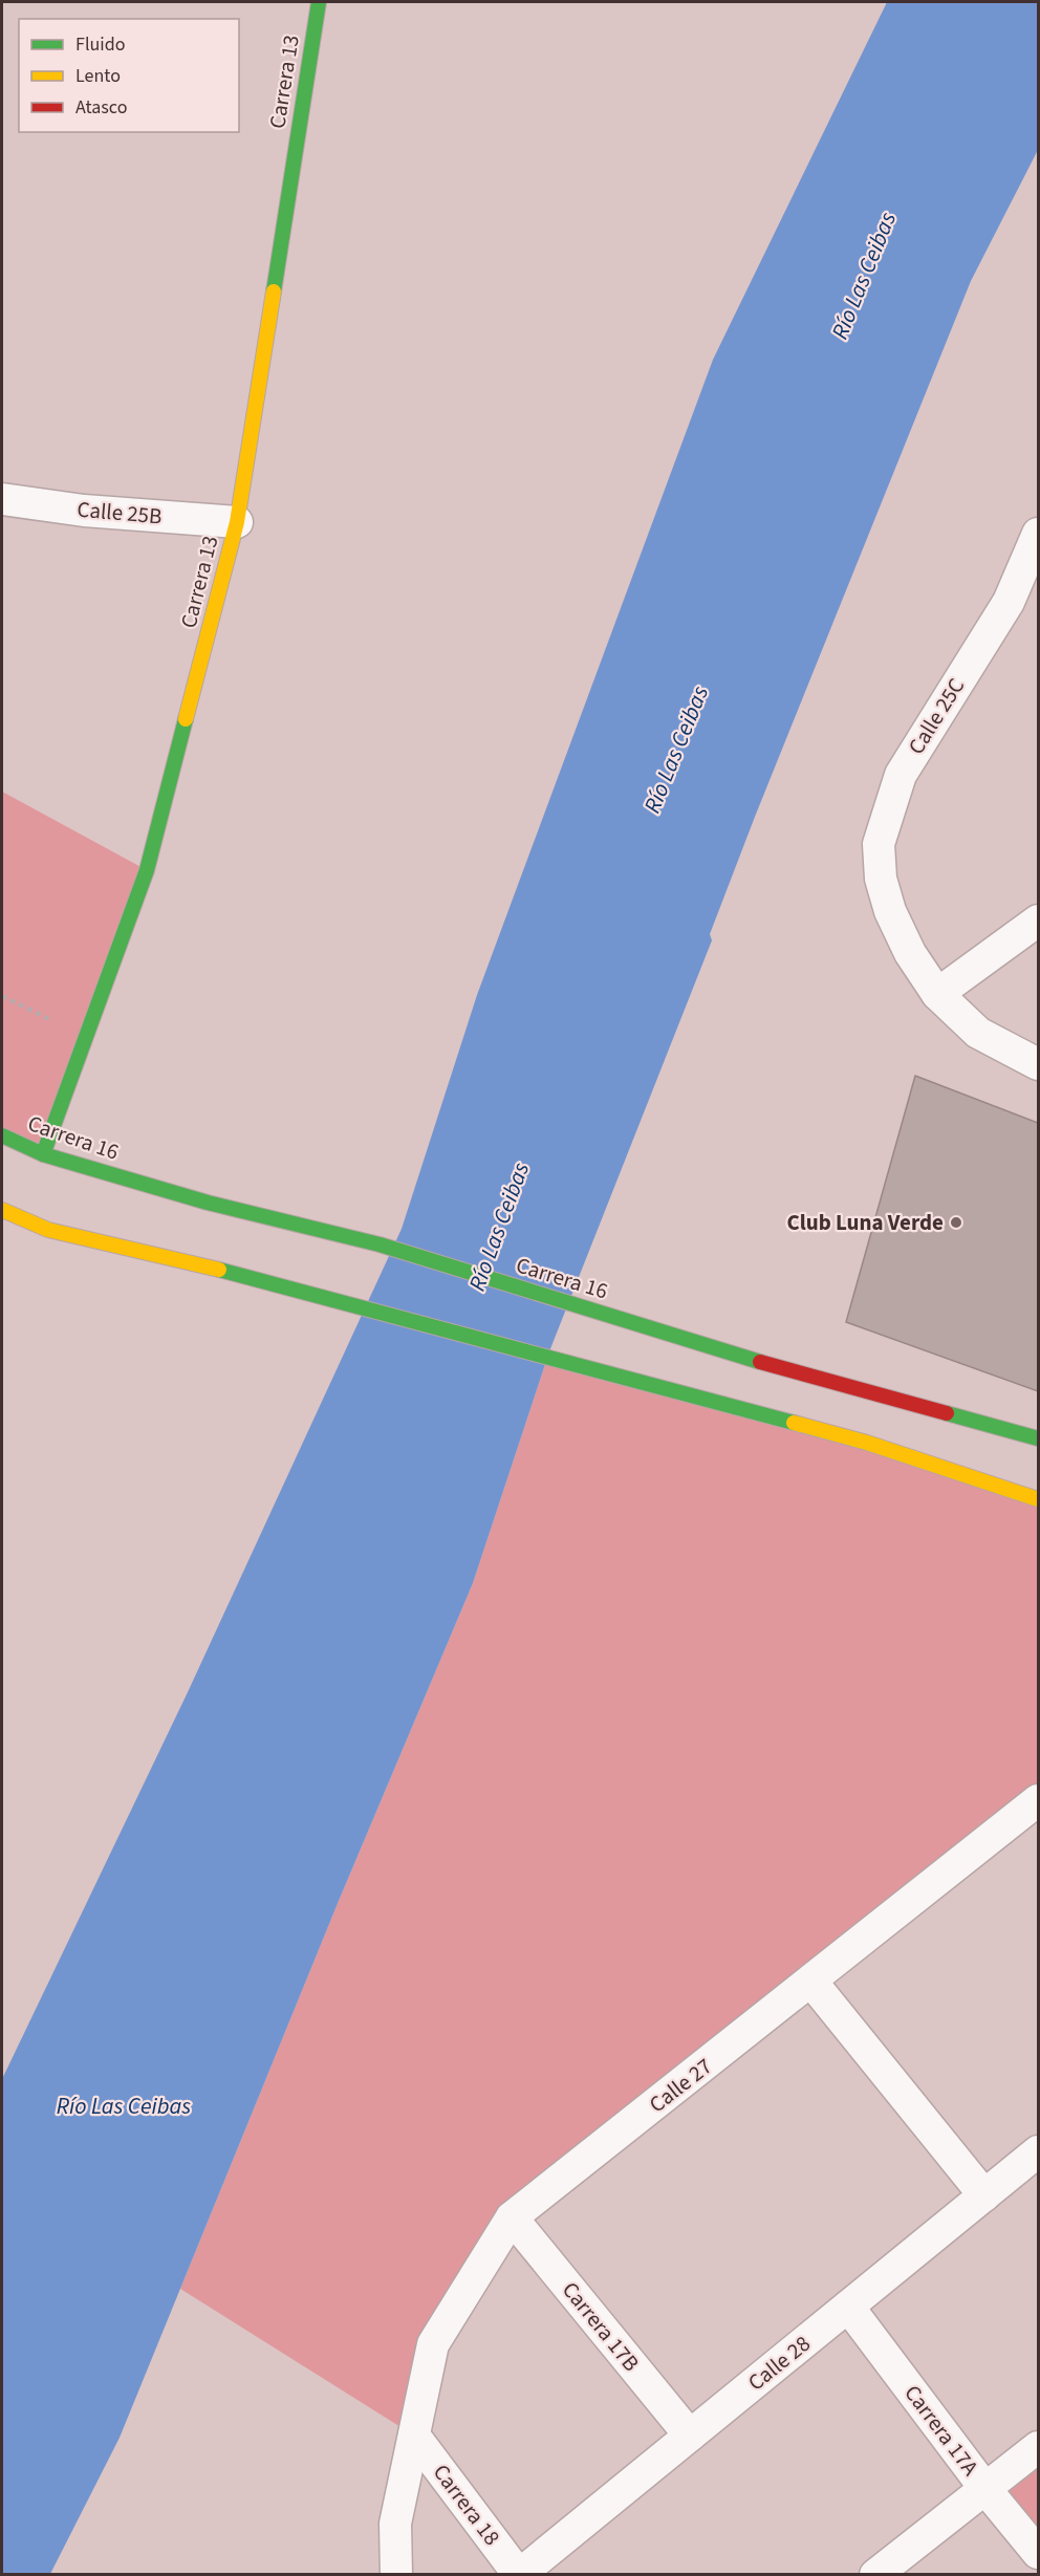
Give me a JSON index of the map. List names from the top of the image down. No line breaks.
{"streets":{"main road":["Carrera 13","Carrera 16"],"street":["Calle 25B","Calle 25C","Calle 27","Carrera 17B","Calle 28","Carrera 17A","Carrera 18"]},"crossings":[["Carrera 13","Calle 25B"],["Carrera 13","Carrera 16"],["Calle 27","Carrera 17B"],["Calle 27","Carrera 18"],["Carrera 17B","Calle 28"],["Calle 28","Carrera 17A"],["Calle 28","Carrera 18"]],"water":["Río Las Ceibas"],"places":["Club Luna Verde"],"legend":["Fluido","Lento","Atasco"]}
